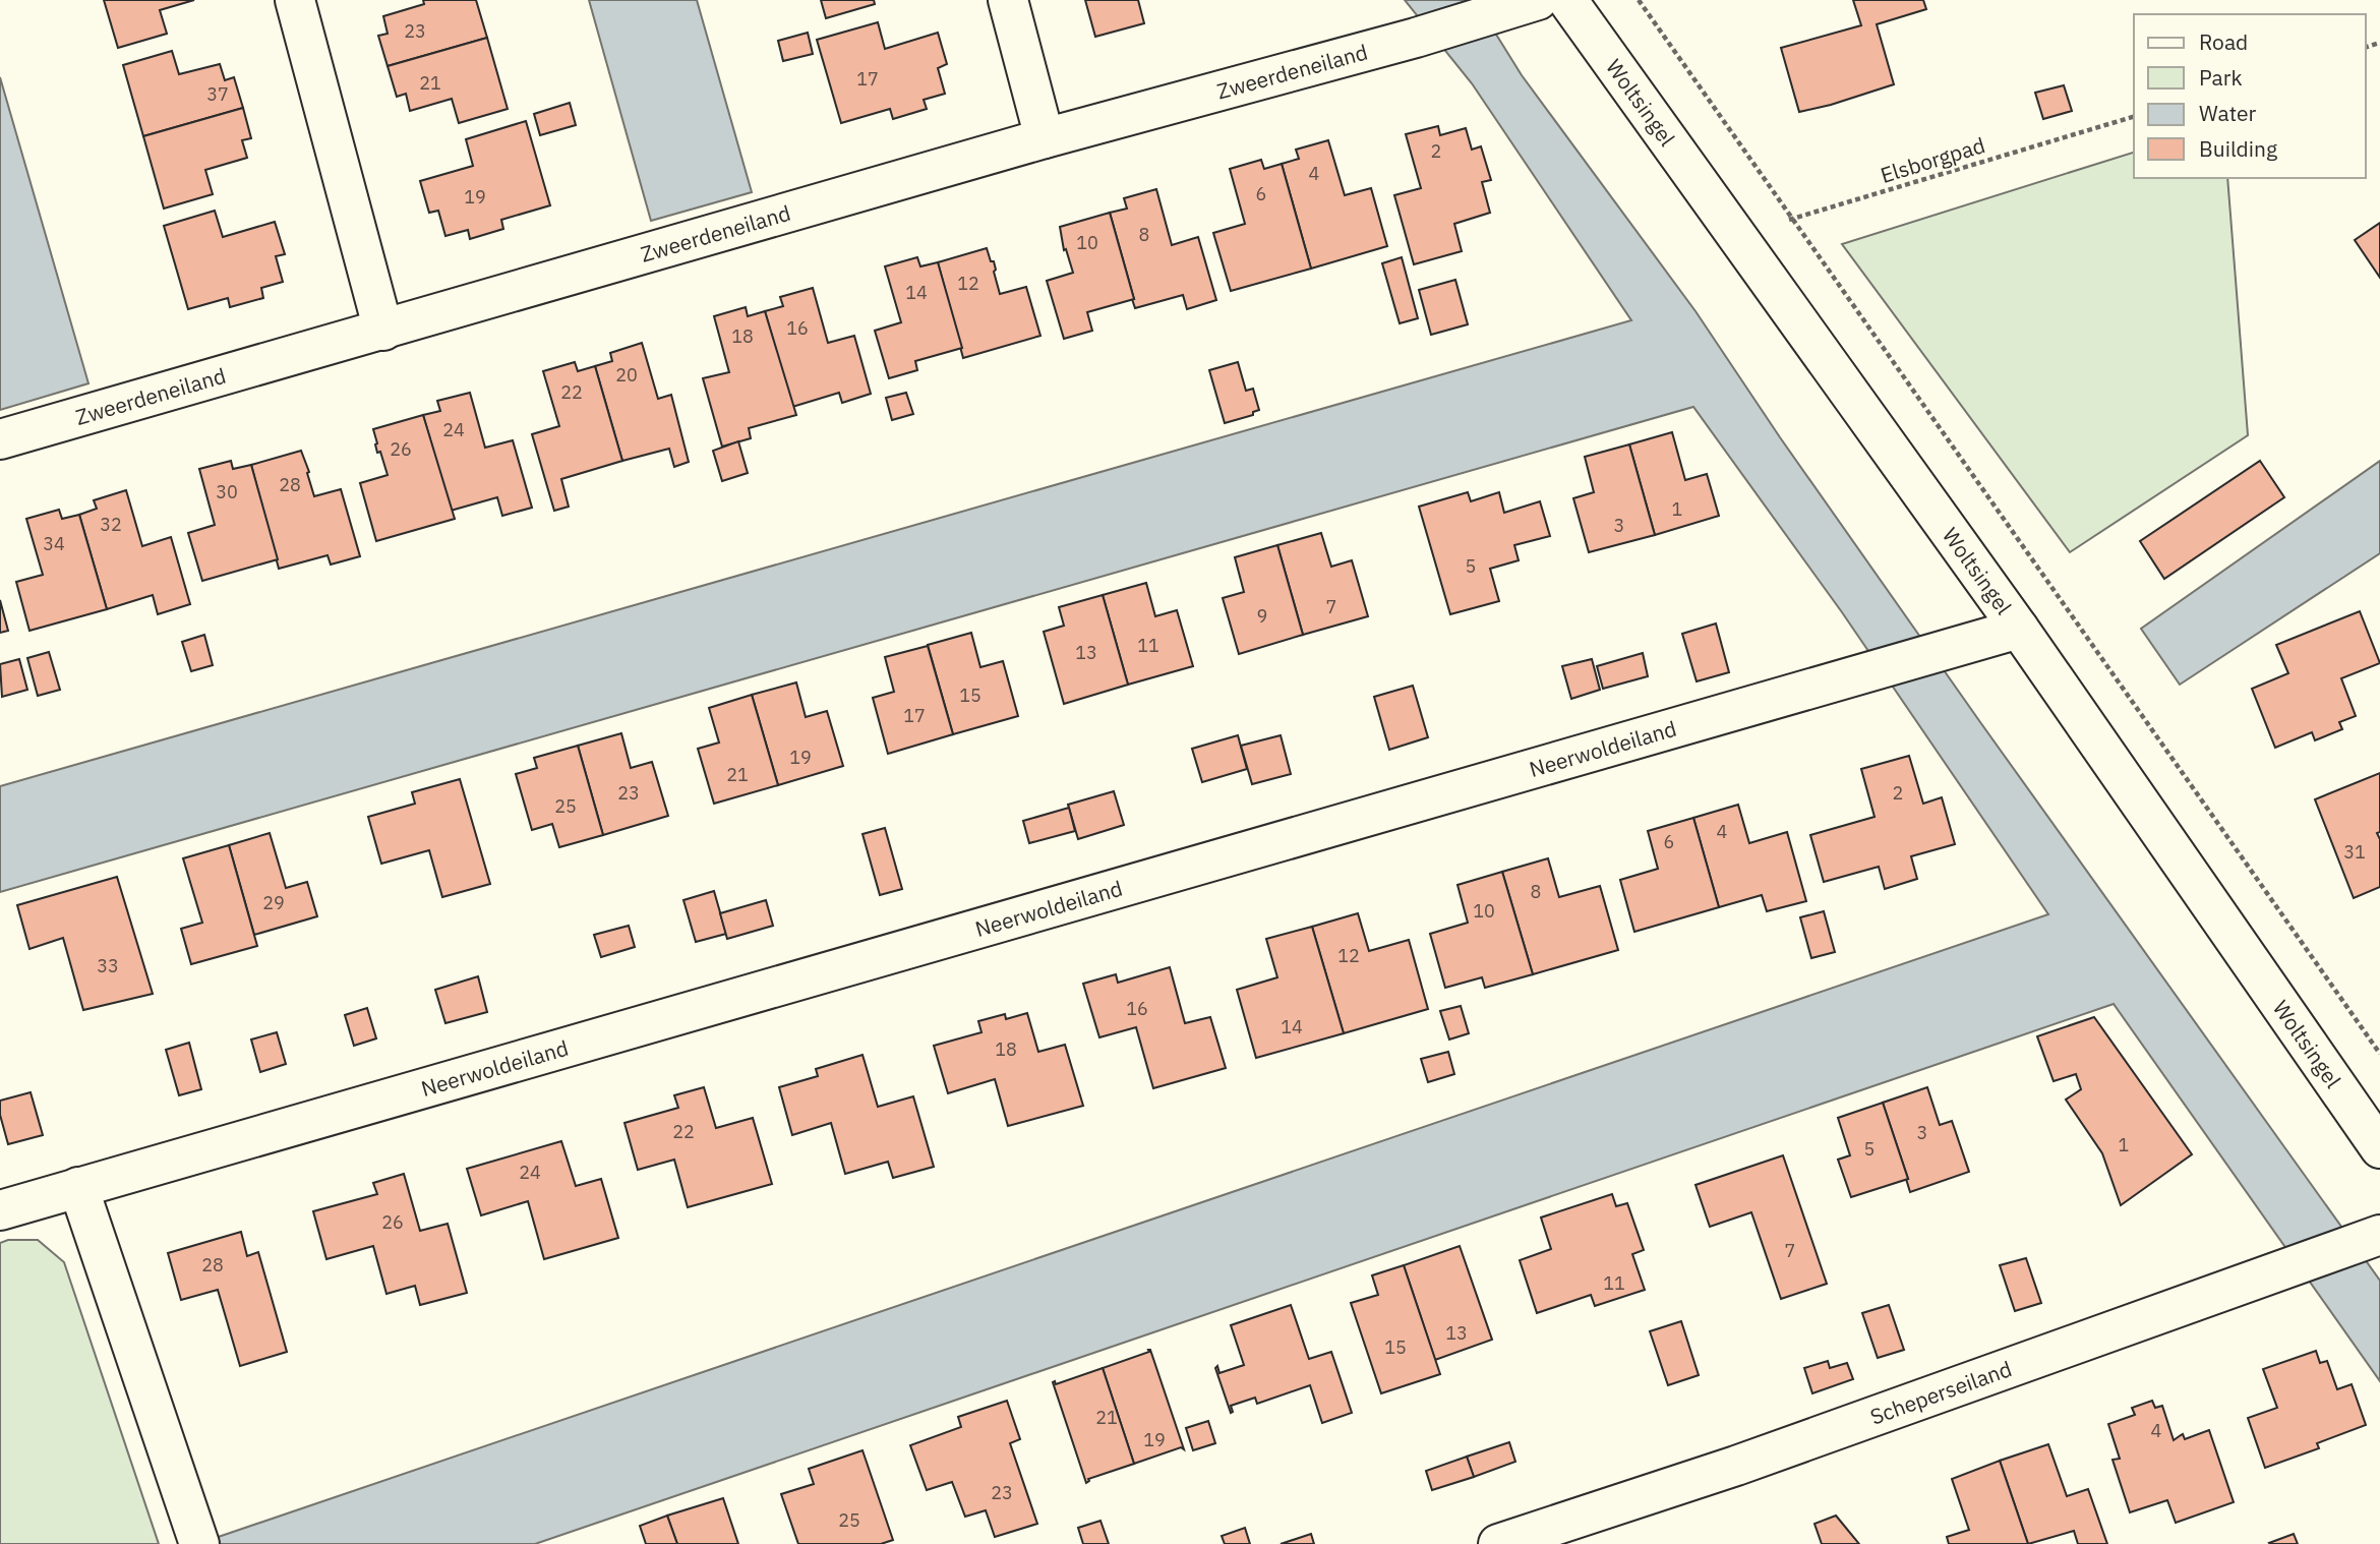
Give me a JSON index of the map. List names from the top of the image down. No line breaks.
{"streets":{"street":["Zweerdeneiland","Woltsingel","Neerwoldeiland","Scheperseiland"],"path":["Elsborgpad"]},"crossings":[["Woltsingel","Elsborgpad"],["Woltsingel","Neerwoldeiland"]],"house_numbers":["23","17","21","37","2","4","6","19","8","10","12","14","16","18","20","22","24","26","28","30","1","32","3","34","5","7","9","11","13","15","17","19","21","23","2","25","4","6","31","8","29","10","12","33","16","14","18","22","3","1","5","24","26","7","28","11","13","15","21","4","19","23","25"],"legend":["Road","Park","Water","Building"]}
